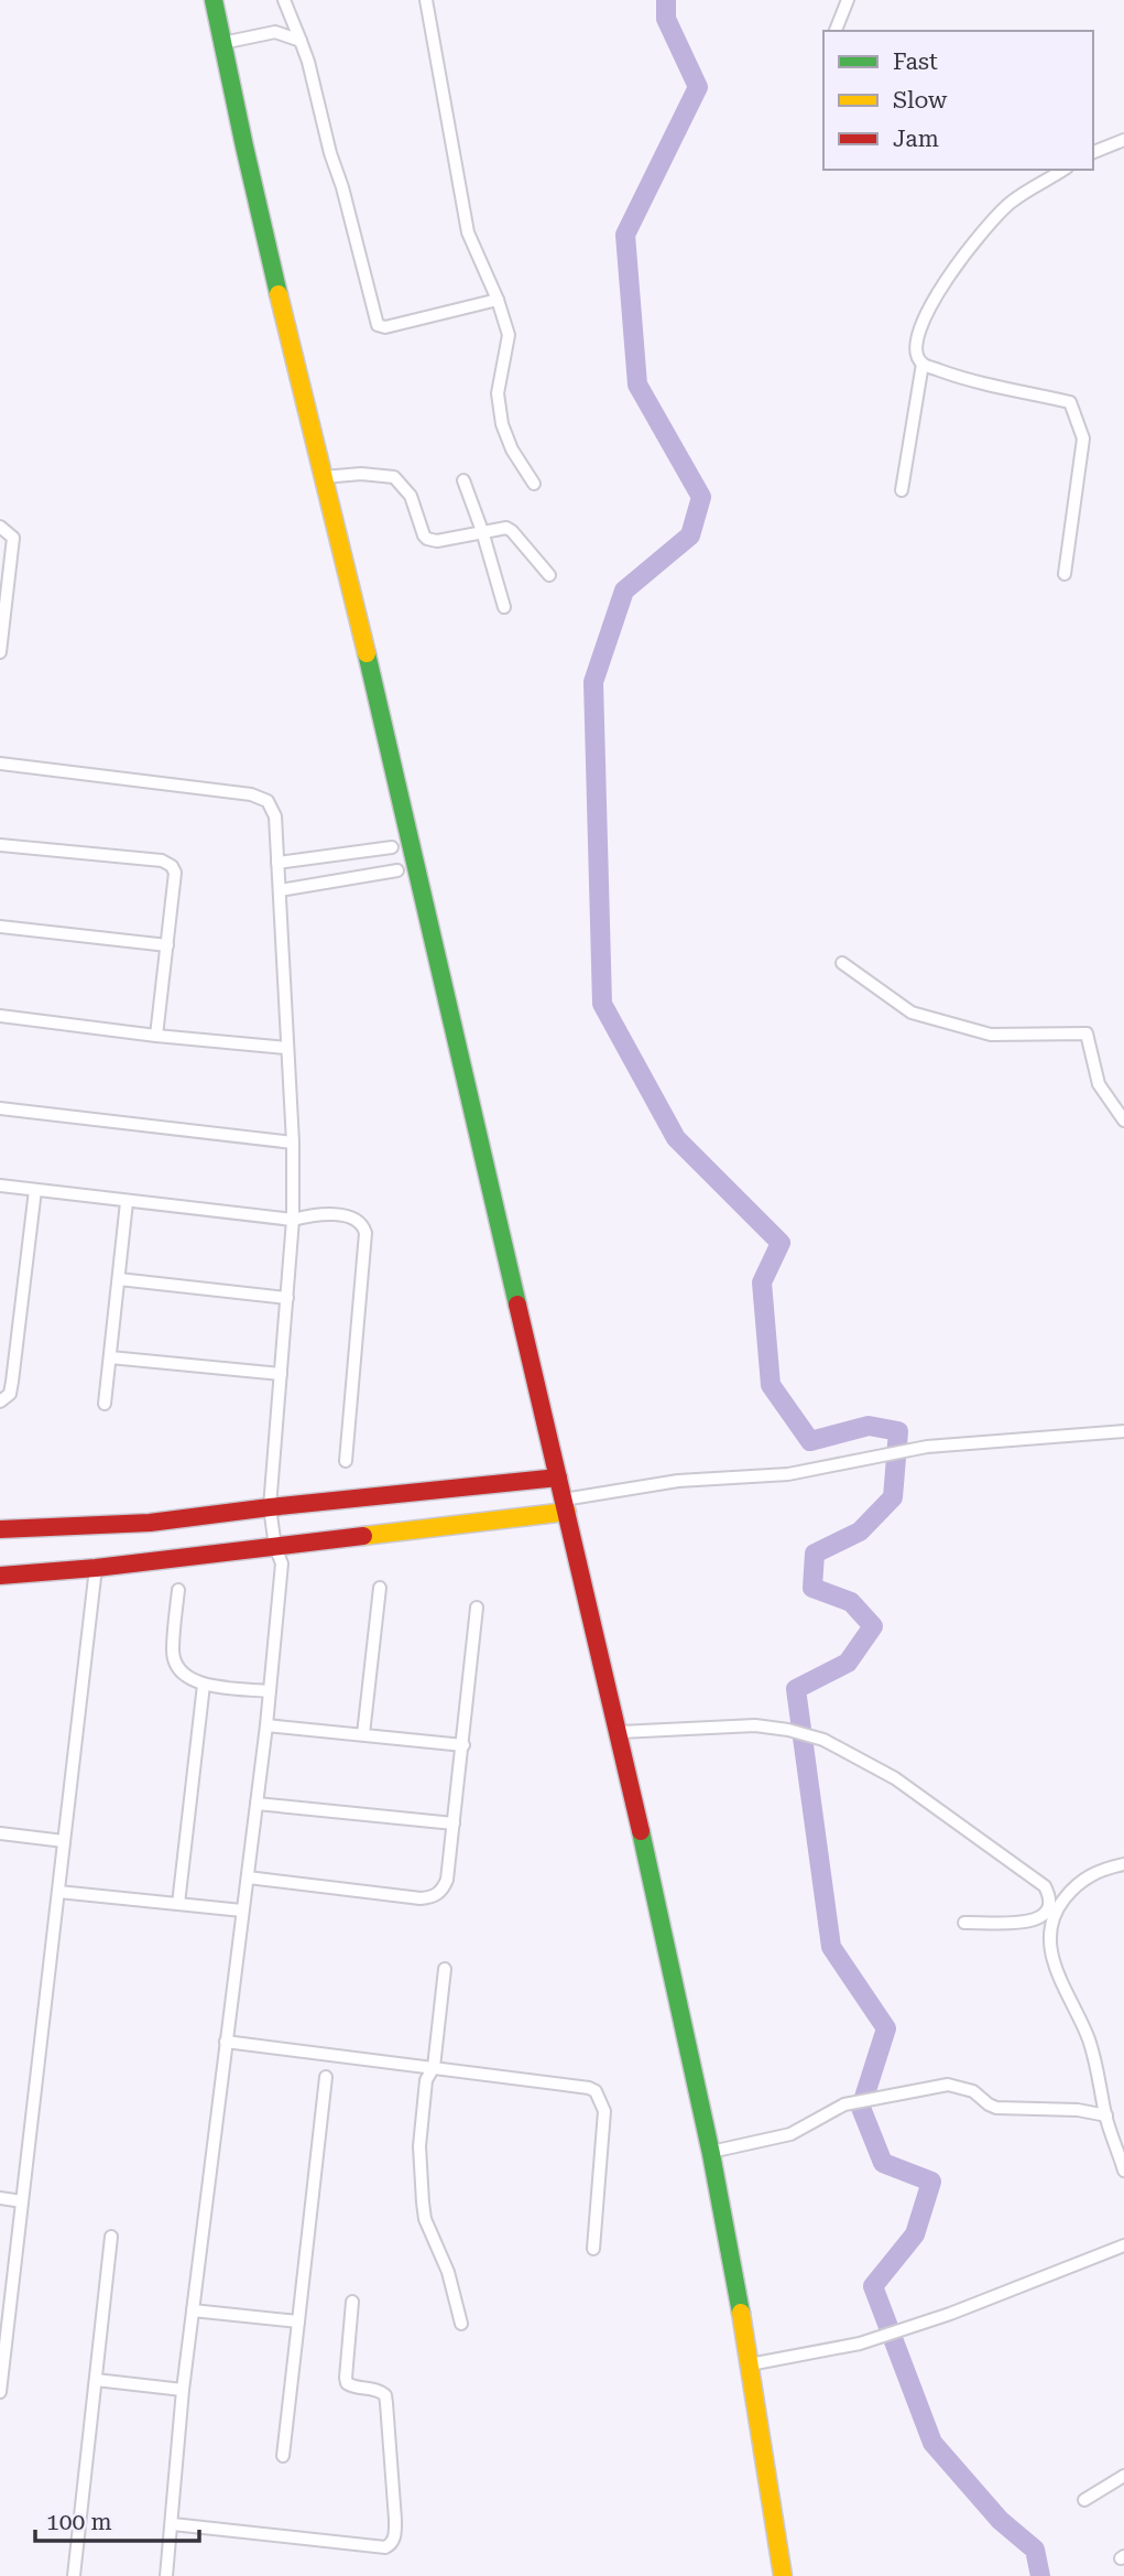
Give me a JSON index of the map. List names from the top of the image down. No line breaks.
{"legend":["Fast","Slow","Jam"],"scale_bar":"100 m"}
